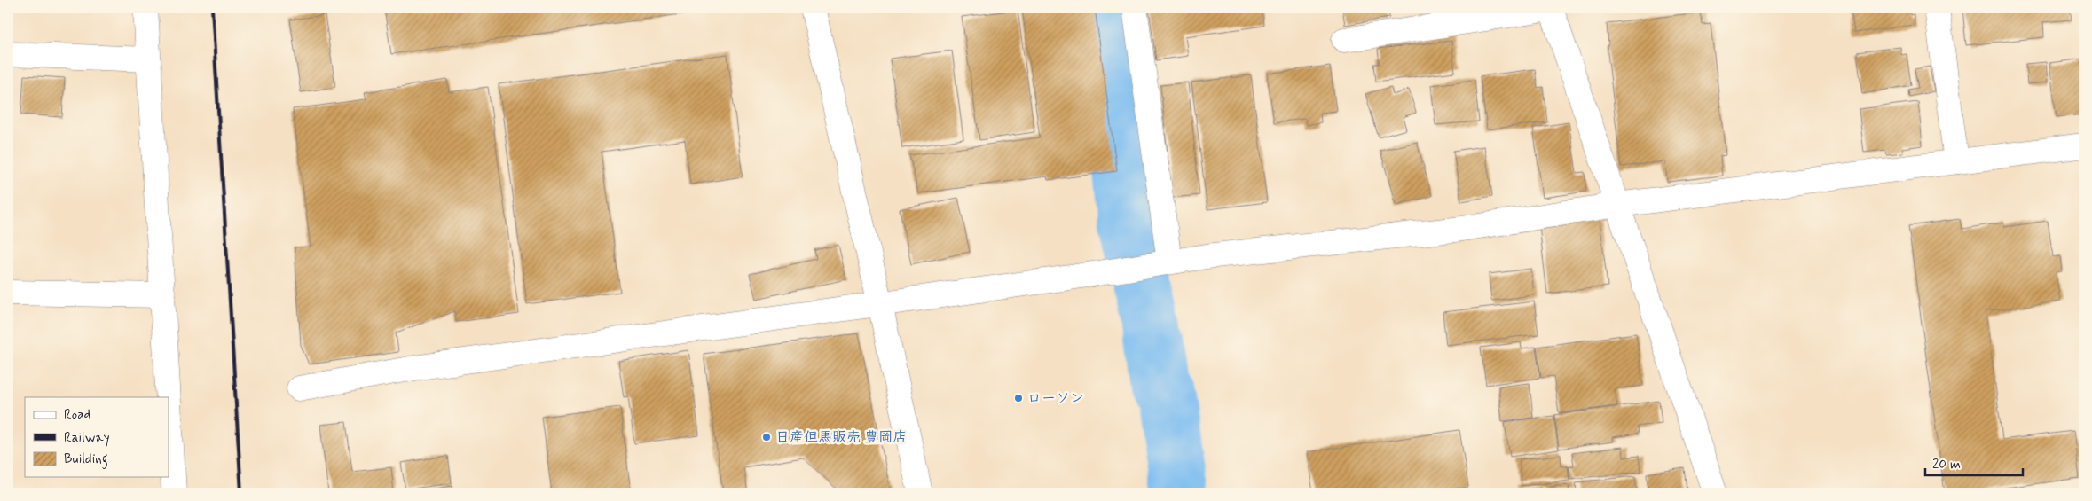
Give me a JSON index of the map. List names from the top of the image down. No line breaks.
{"places":["ローソン","日産但馬販売 豊岡店"],"legend":["Road","Railway","Building"],"scale_bar":"20 m"}
